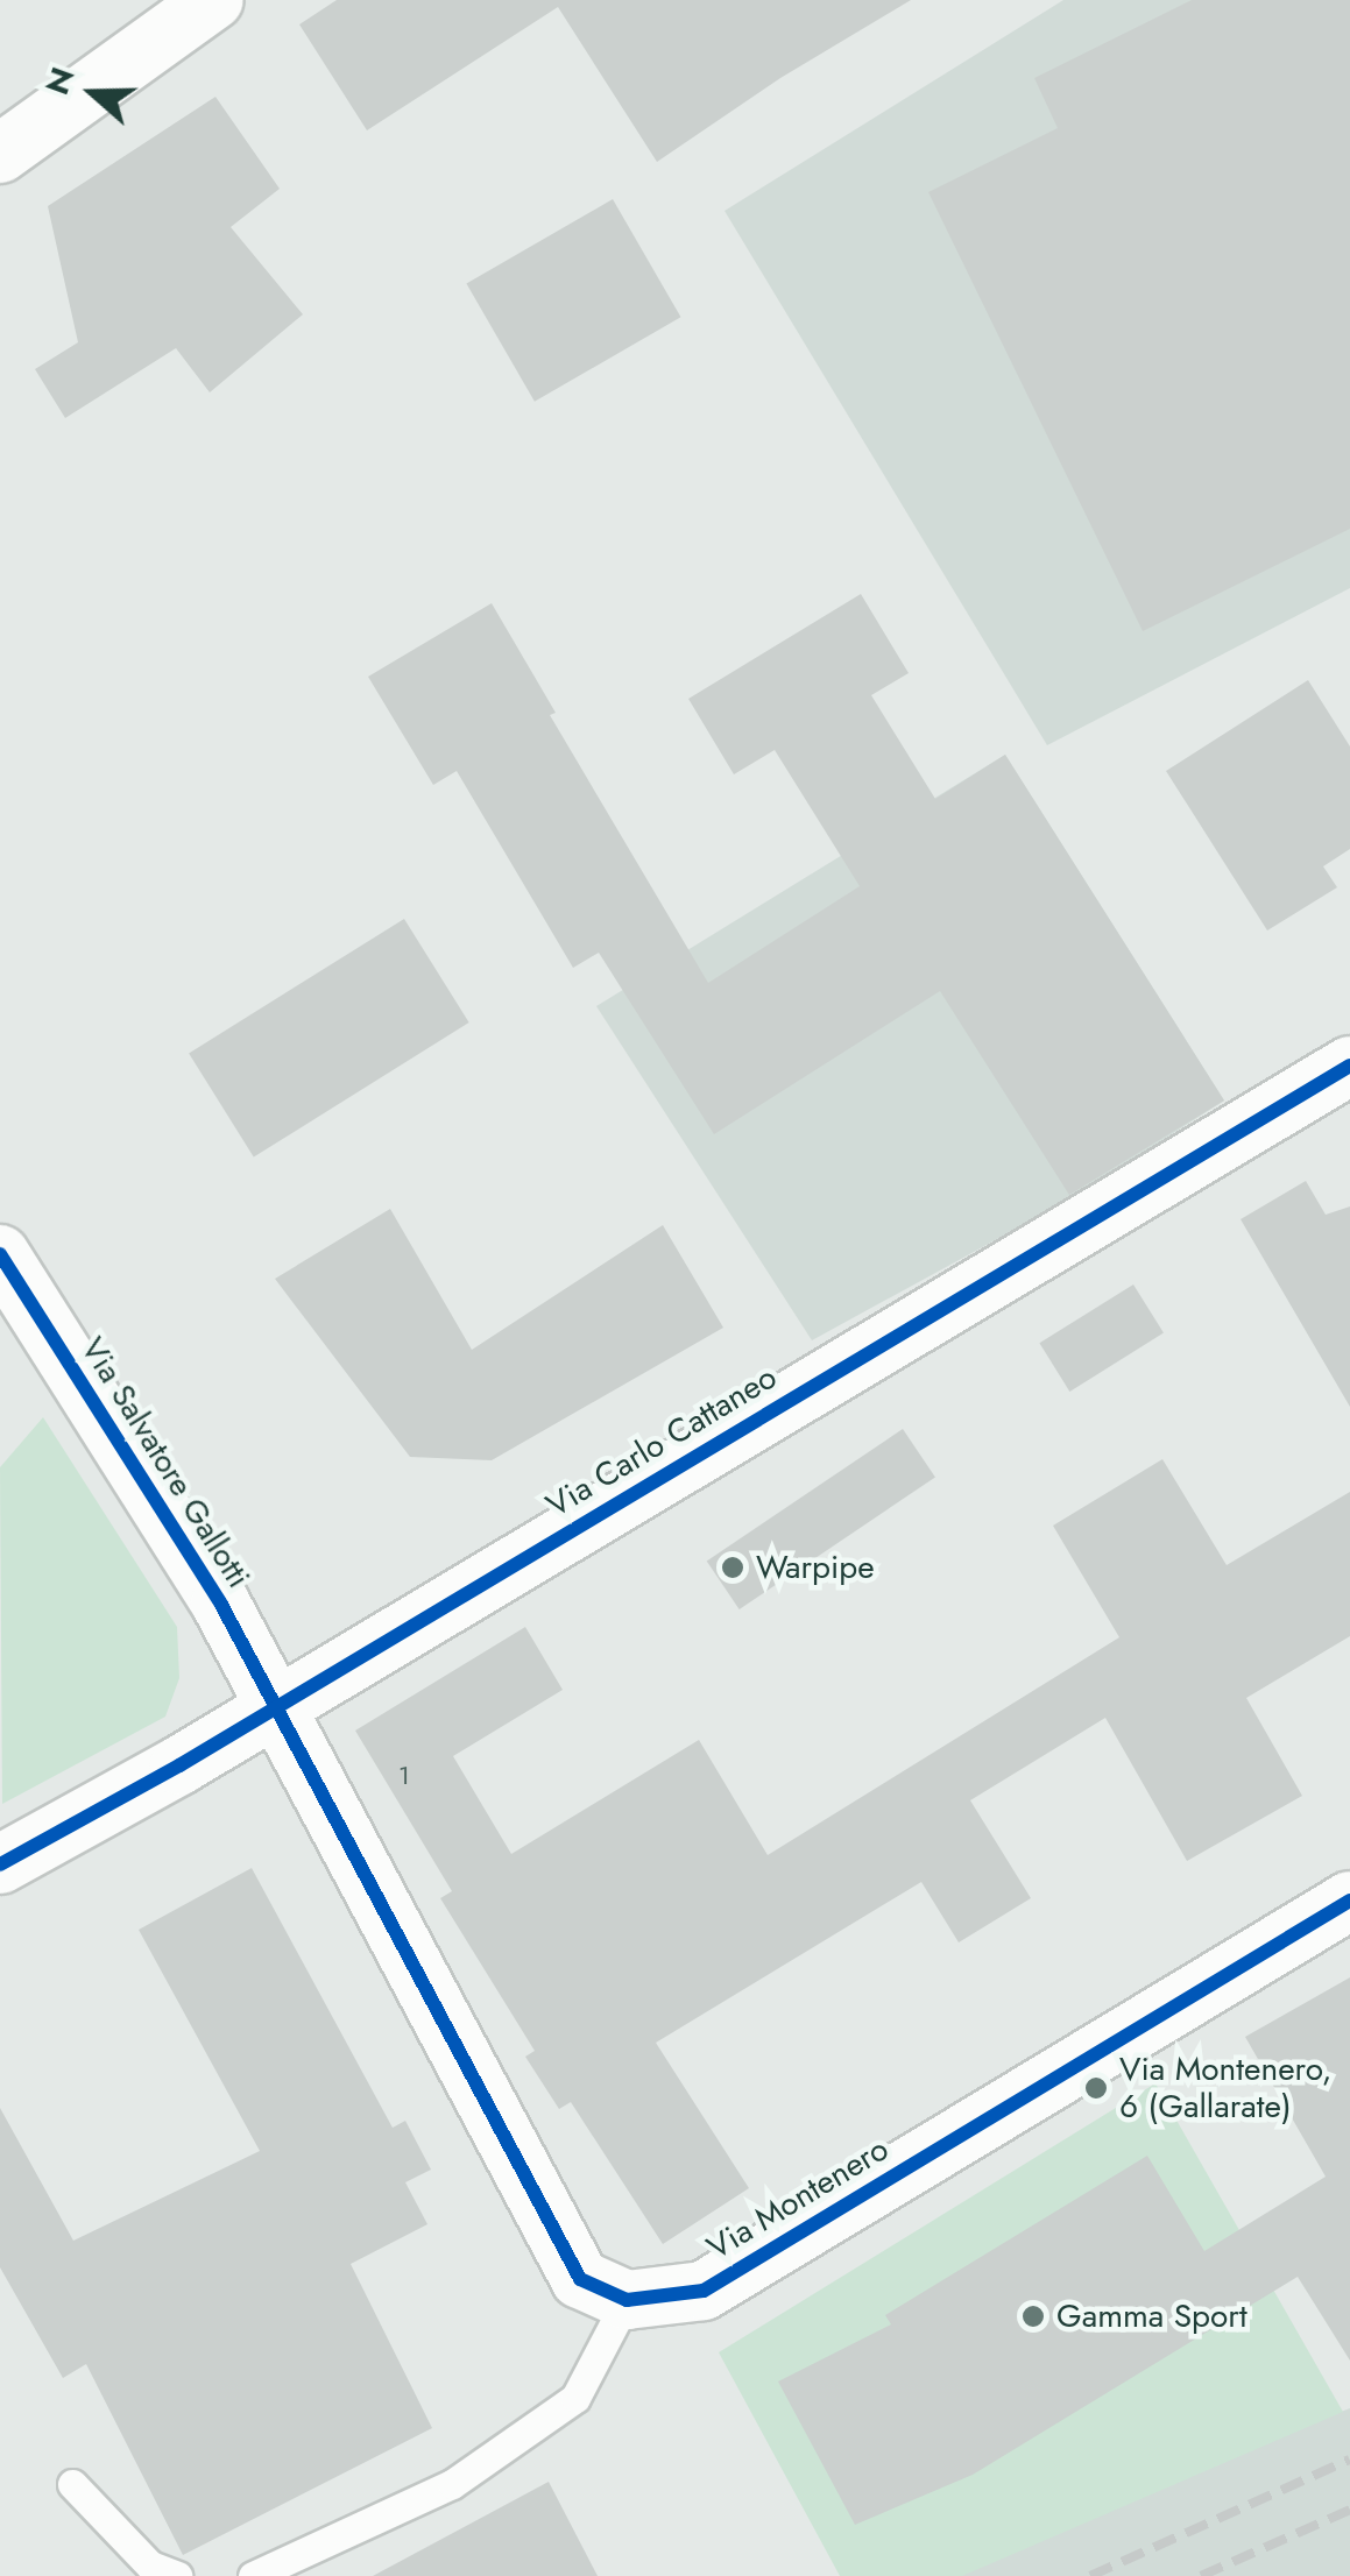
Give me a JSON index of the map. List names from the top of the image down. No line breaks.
{"streets":{"street":["Via Carlo Cattaneo","Via Salvatore Gallotti","Via Montenero"]},"crossings":[["Via Carlo Cattaneo","Via Salvatore Gallotti"]],"places":["Warpipe","Via Montenero, 6 (Gallarate)","Gamma Sport"],"house_numbers":["1"],"north":"left"}
